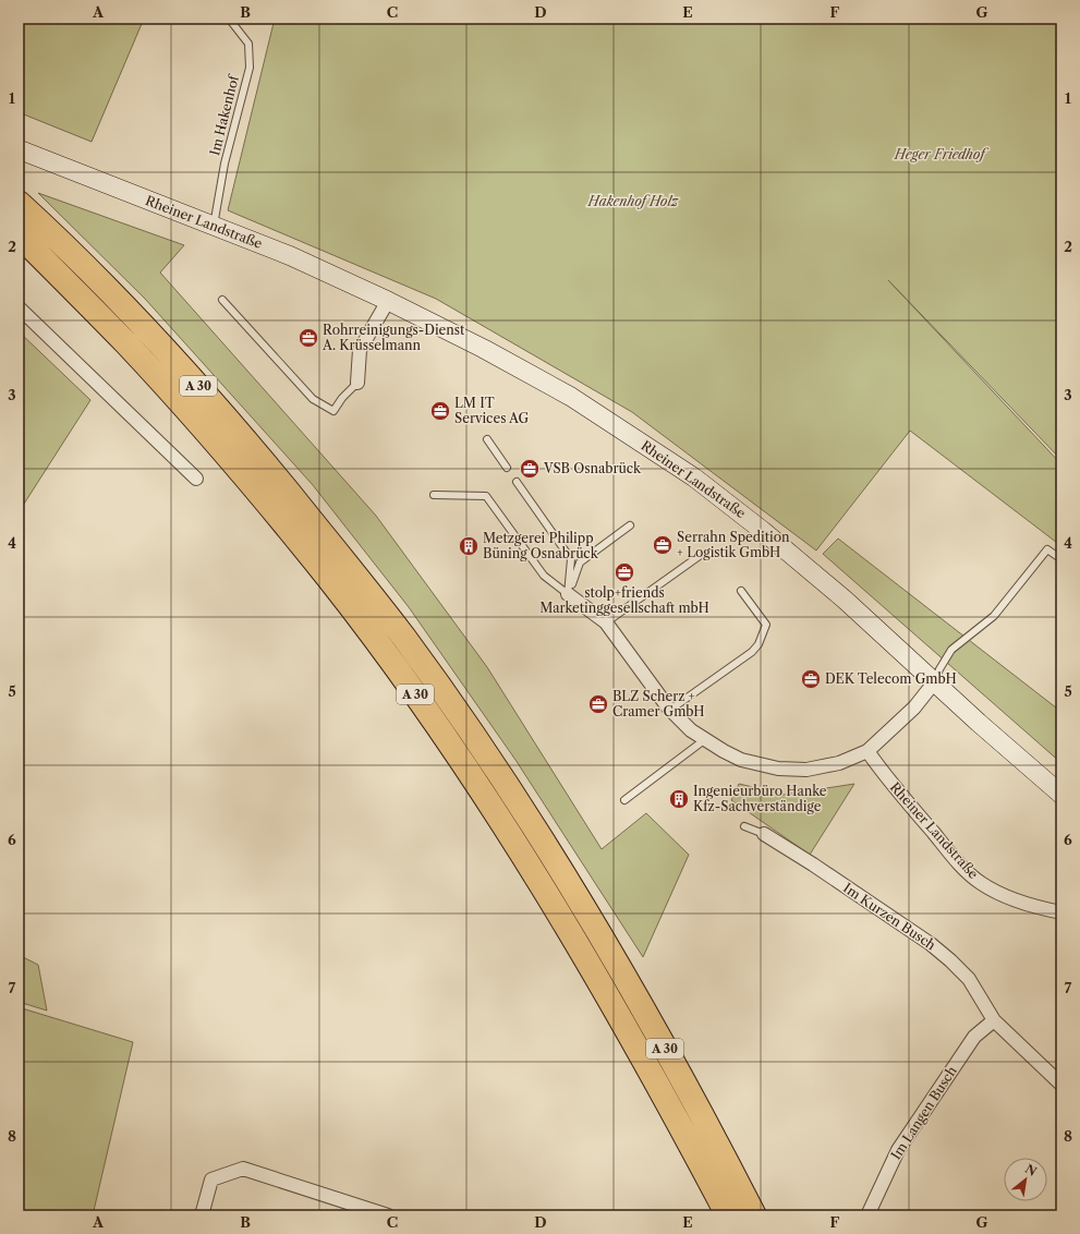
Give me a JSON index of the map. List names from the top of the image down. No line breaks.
{"streets":{"highway":["A 30"],"street":["Rheiner Landstraße","Im Kurzen Busch","Im Langen Busch"],"lane":["Im Hakenhof"]},"crossings":[["Im Hakenhof","Rheiner Landstraße"],["Im Kurzen Busch","Im Langen Busch"]],"parks":["Heger Friedhof","Hakenhof Holz"],"places":{"office":["Rohrreinigungs-Dienst A. Krüsselmann","LM IT Services AG","VSB Osnabrück","Serrahn Spedition + Logistik GmbH","stolp+friends Marketinggesellschaft mbH","DEK Telecom GmbH","BLZ Scherz + Cramer GmbH"],"building":["Metzgerei Philipp Büning Osnabrück","Ingenieurbüro Hanke Kfz-Sachverständige"]},"north":"top right","grid":{"columns":["A","B","C","D","E","F","G"],"rows":["1","2","3","4","5","6","7","8"]}}
